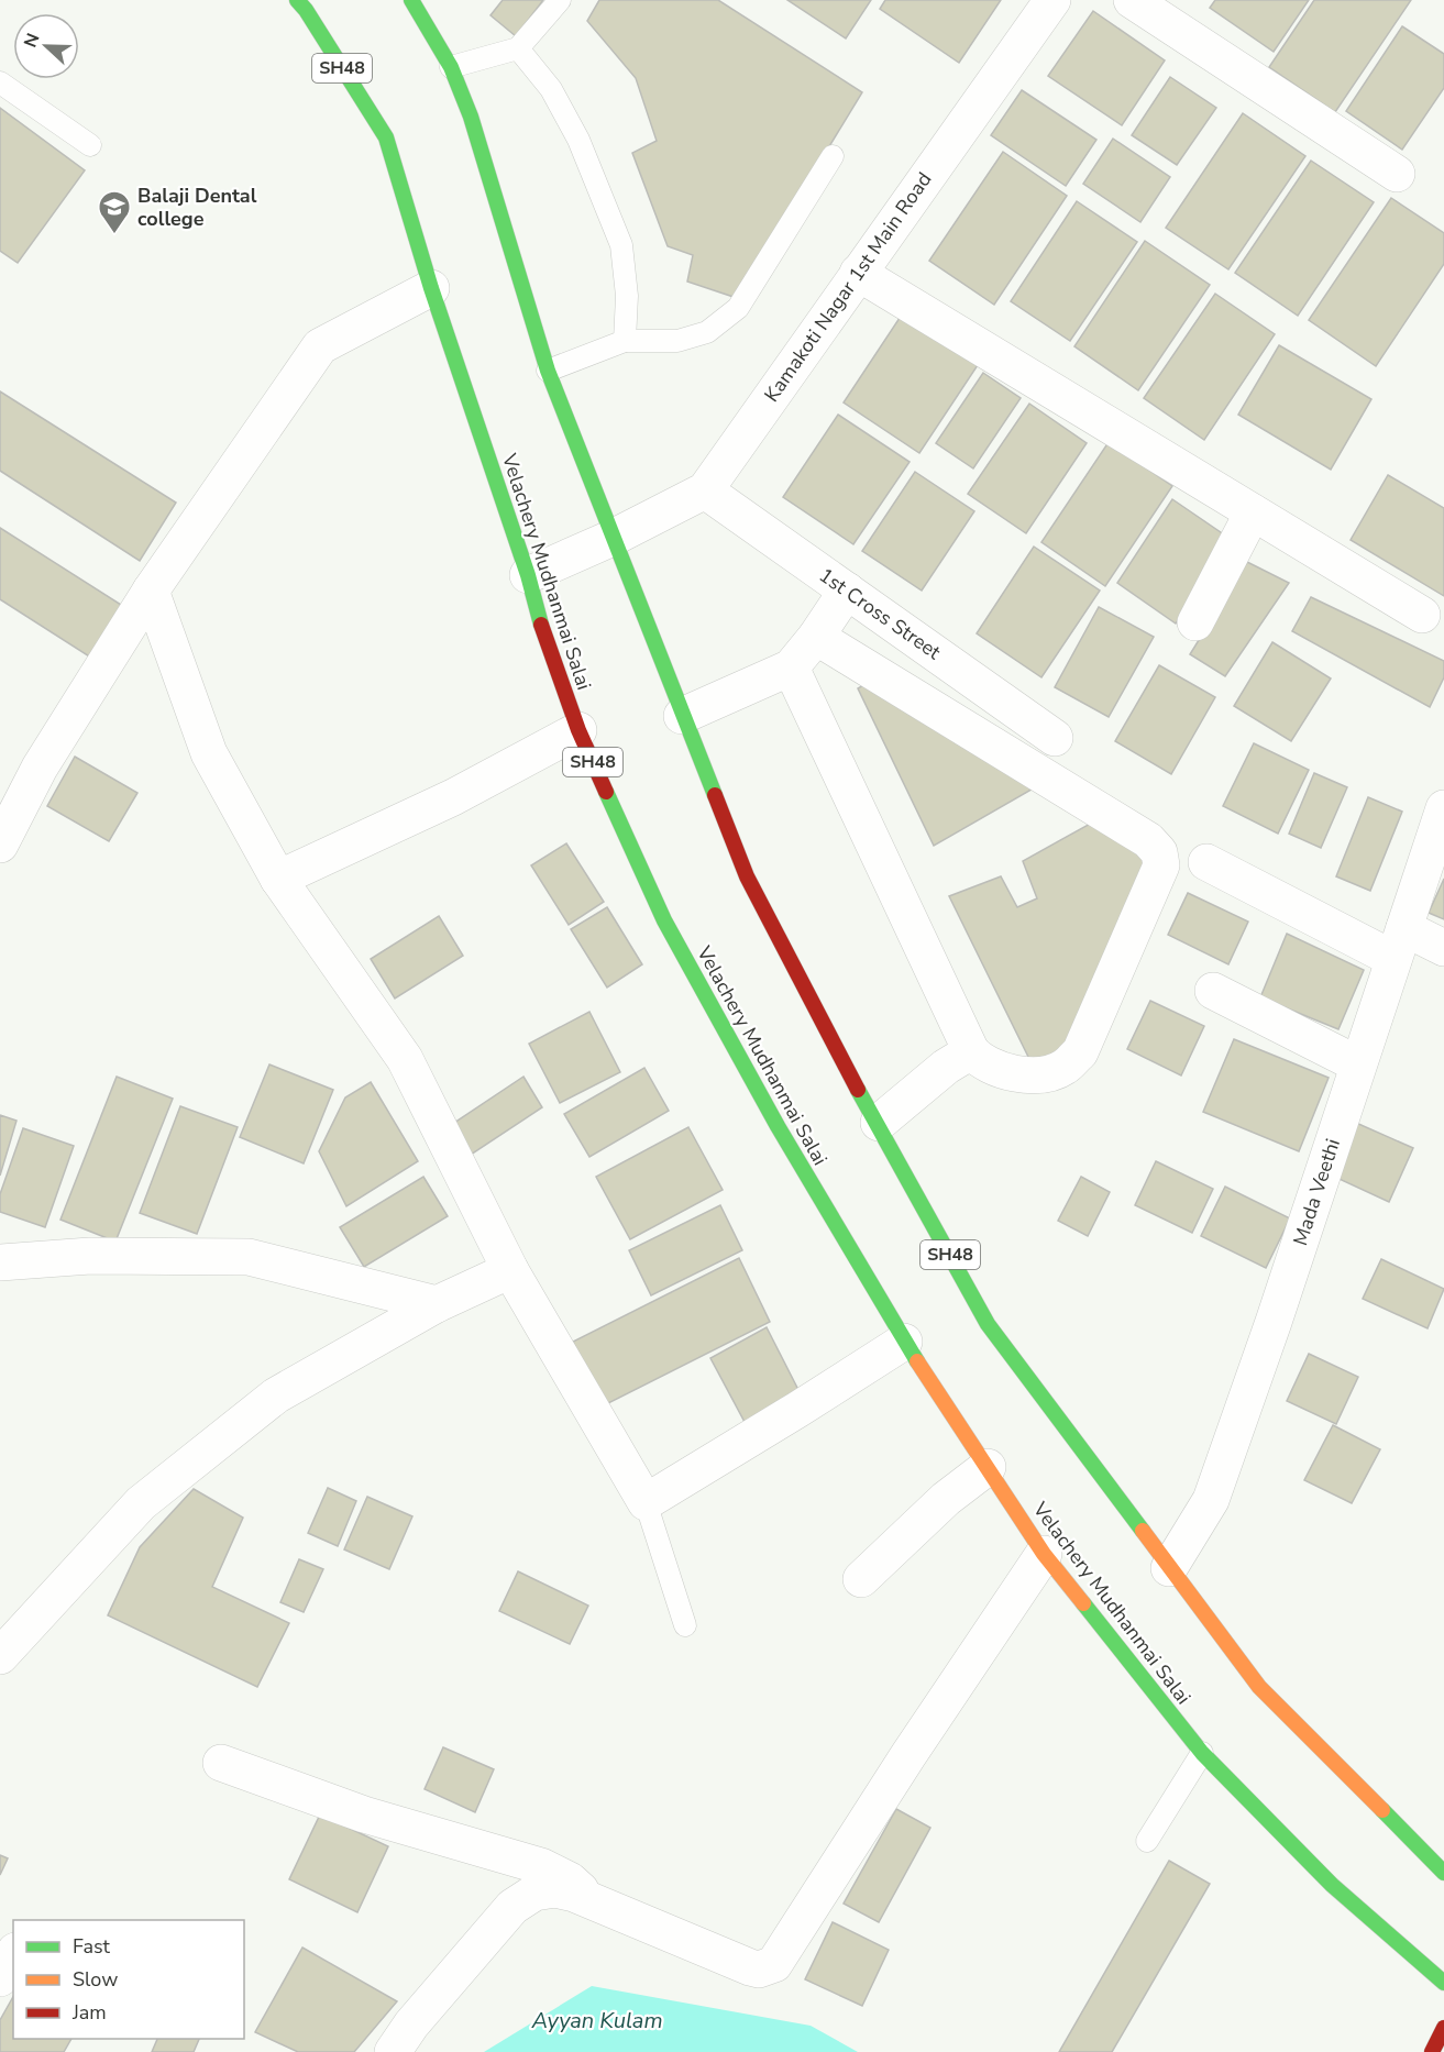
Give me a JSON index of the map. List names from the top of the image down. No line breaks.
{"streets":{"main road":["SH48","Velachery Mudhanmai Salai"],"street":["Kamakoti Nagar 1st Main Road","1st Cross Street","Mada Veethi"]},"crossings":[["SH48","Kamakoti Nagar 1st Main Road"],["SH48","Mada Veethi"],["Kamakoti Nagar 1st Main Road","Velachery Mudhanmai Salai"],["Kamakoti Nagar 1st Main Road","1st Cross Street"]],"water":["Ayyan Kulam"],"places":{"school or university":["Balaji Dental college"]},"legend":["Fast","Slow","Jam"],"north":"left"}
